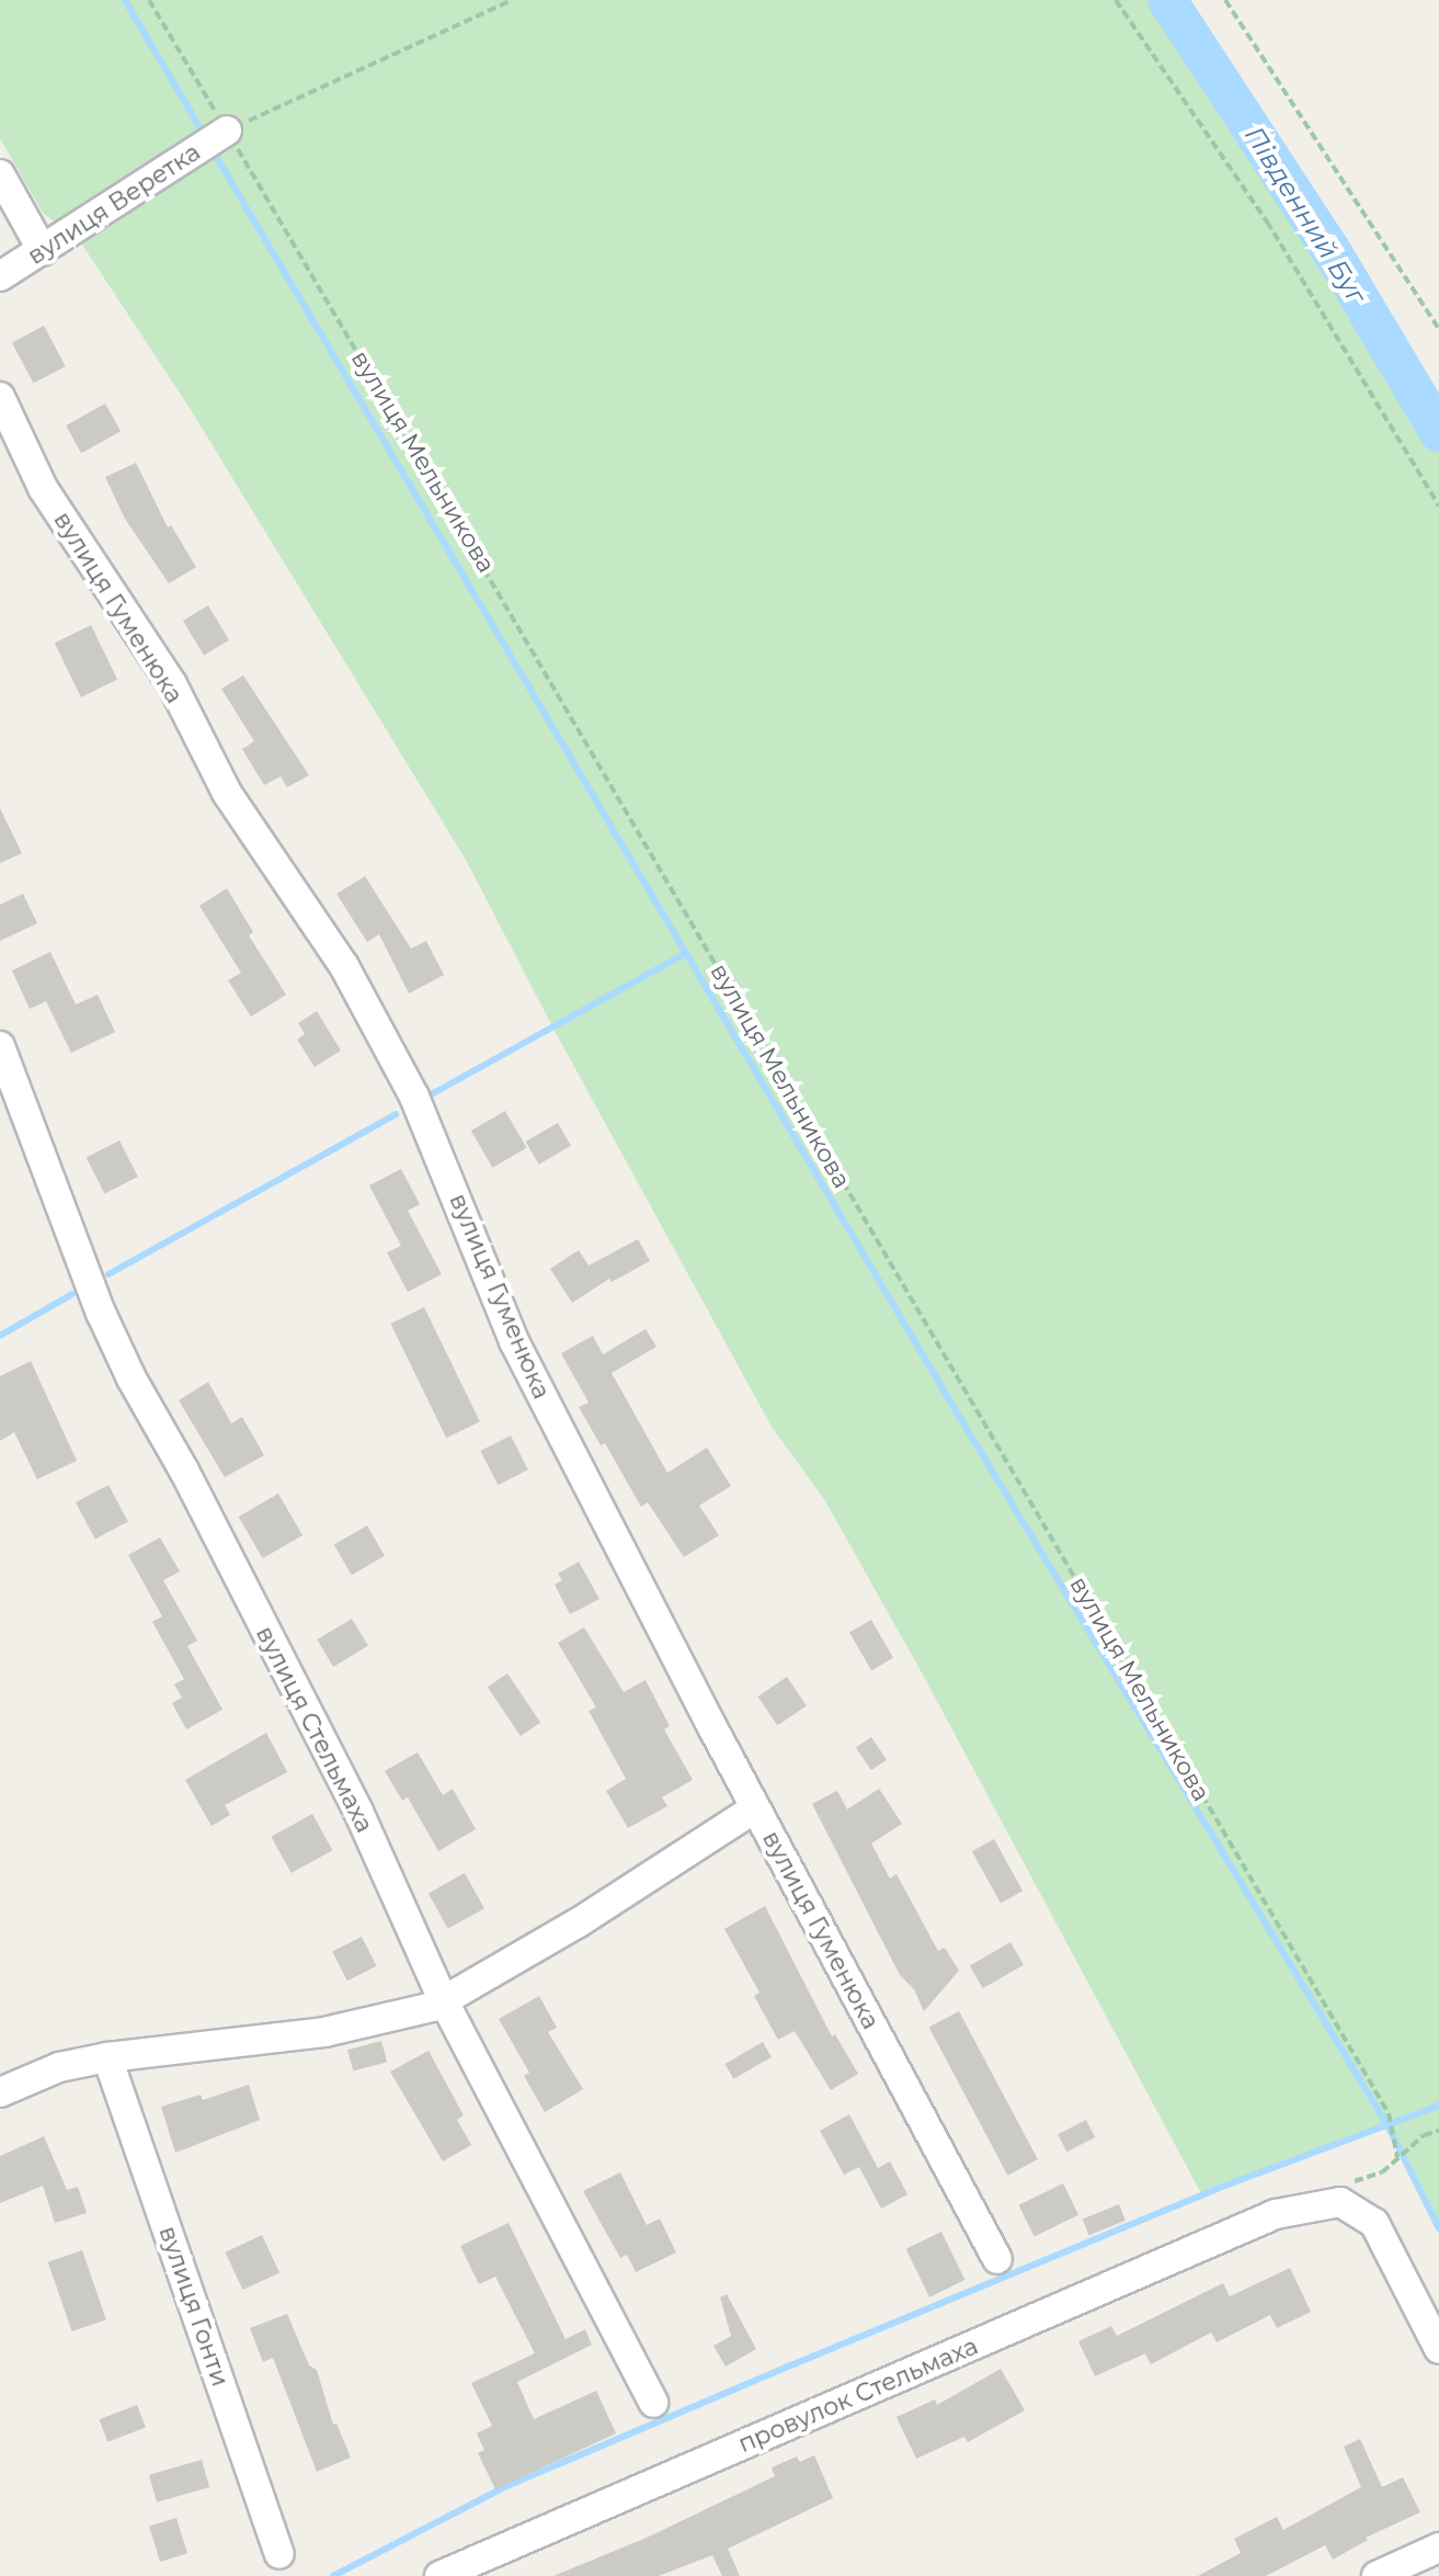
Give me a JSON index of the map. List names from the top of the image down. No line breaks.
{"streets":{"street":["вулиця Веретка","вулиця Гуменюка","вулиця Стельмаха","вулиця Гонти","провулок Стельмаха"],"path":["вулиця Мельникова"]},"crossings":[["вулиця Веретка","вулиця Мельникова"]],"water":["Південний Буг"]}
